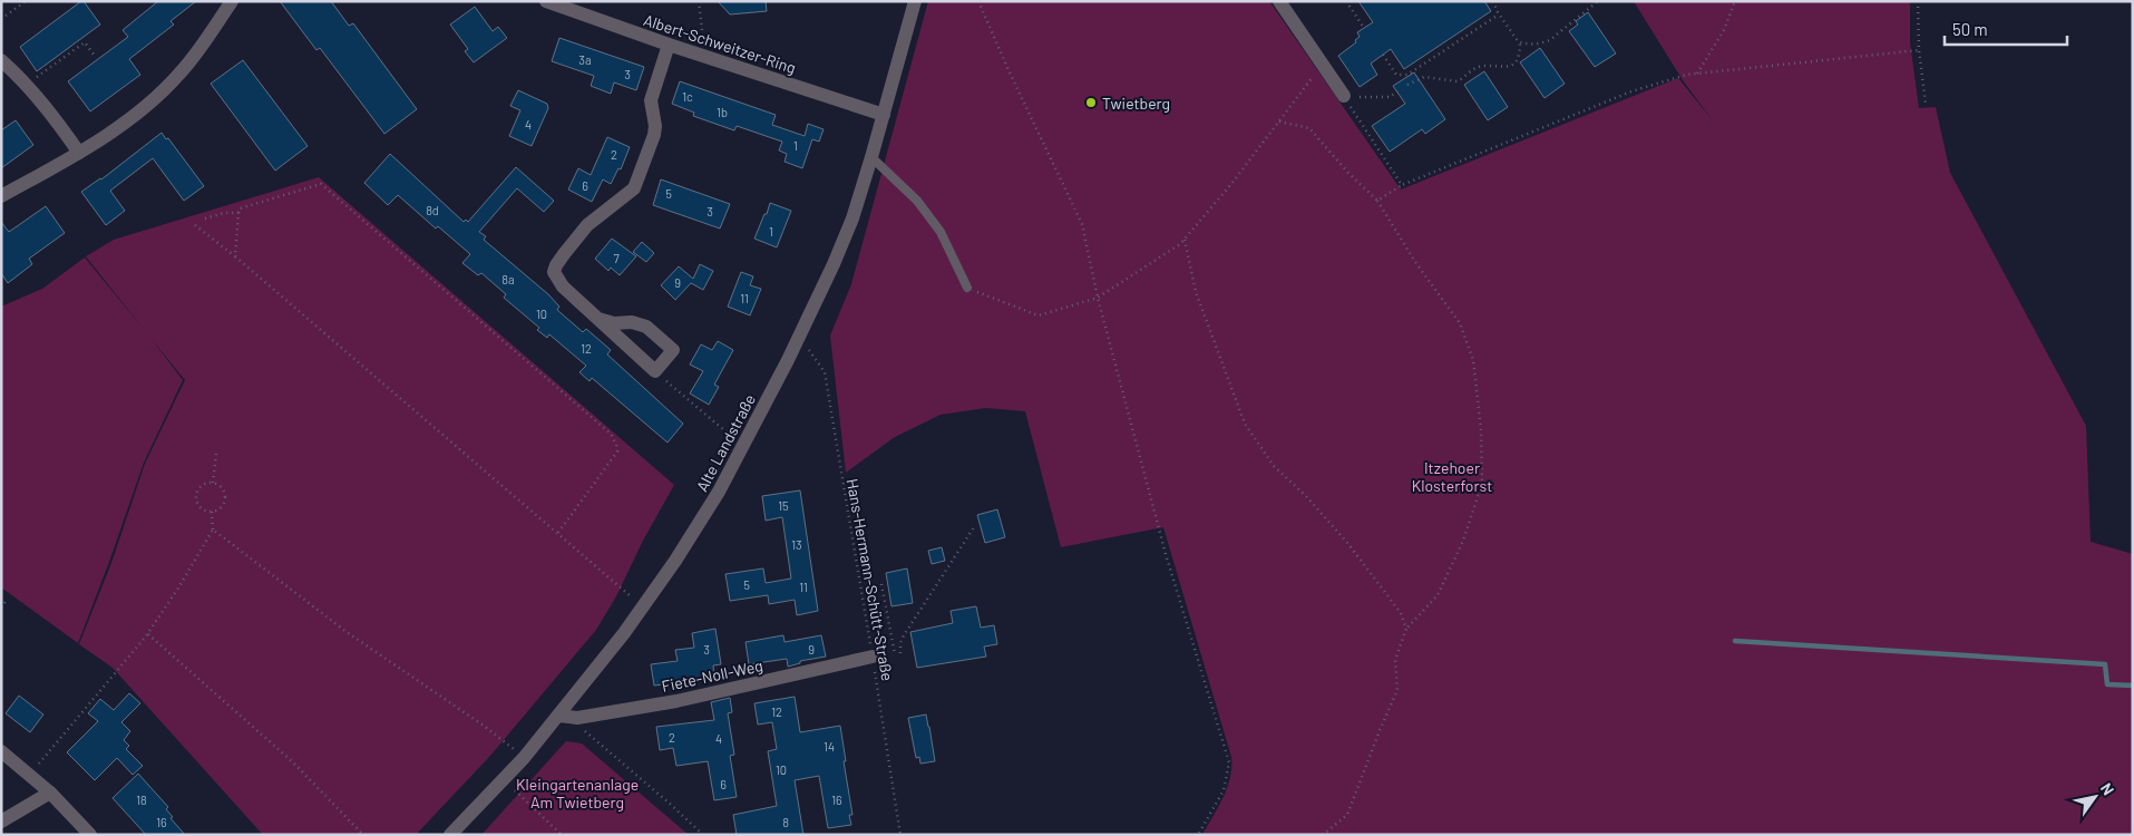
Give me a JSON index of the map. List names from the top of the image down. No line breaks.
{"streets":{"street":["Albert-Schweitzer-Ring","Alte Landstraße","Fiete-Noll-Weg"],"path":["Hans-Hermann-Schütt-Straße"]},"crossings":[["Albert-Schweitzer-Ring","Alte Landstraße"],["Alte Landstraße","Hans-Hermann-Schütt-Straße"],["Alte Landstraße","Fiete-Noll-Weg"],["Hans-Hermann-Schütt-Straße","Fiete-Noll-Weg"]],"parks":["Itzehoer Klosterforst","Kleingartenanlage Am Twietberg"],"places":["Twietberg"],"house_numbers":["3a","3","1c","1b","4","1","2","6","5","8d","3","1","7","8a","9","11","10","12","15","13","5","11","3","9","12","2","4","14","10","6","18","16","16","8"],"scale_bar":"50 m","north":"top right"}
